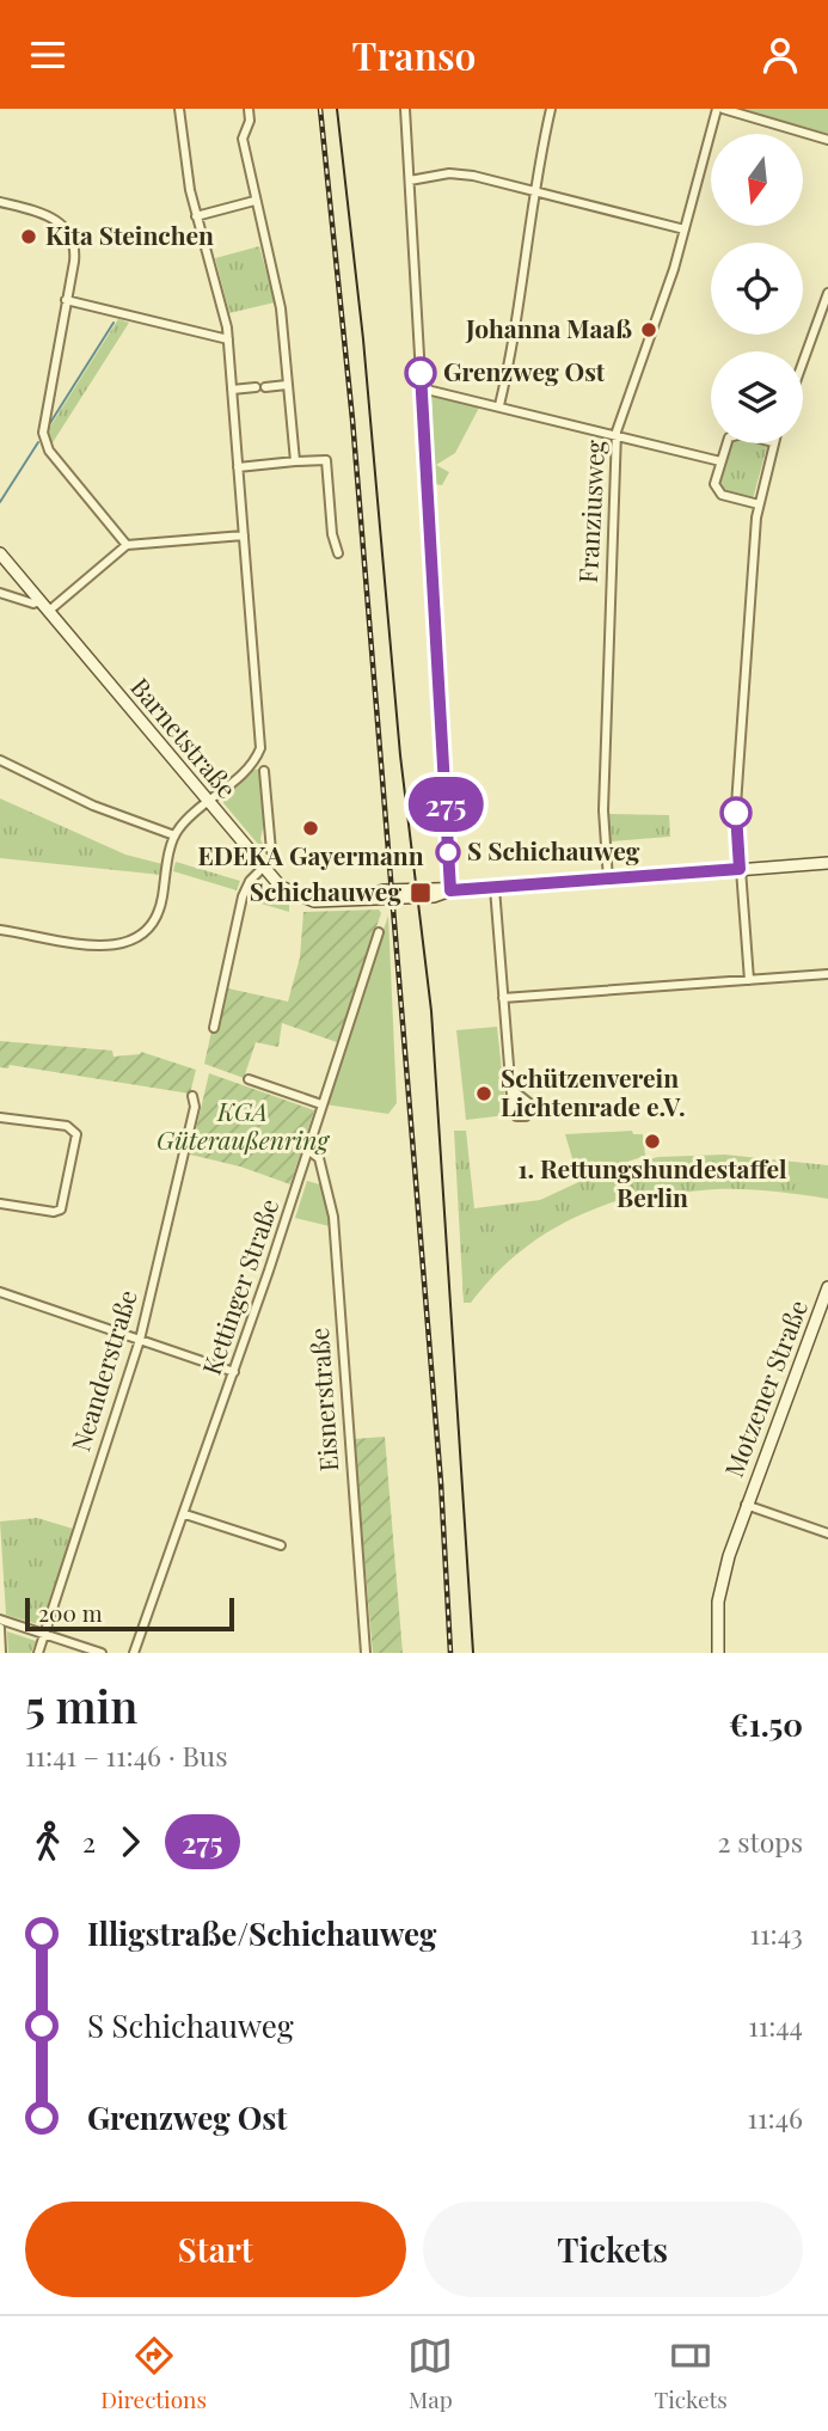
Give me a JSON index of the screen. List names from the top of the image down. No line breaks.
{"streets":{"street":["Franziusweg","Barnetstraße","Kettinger Straße","Neanderstraße","Motzener Straße","Eisnerstraße"]},"crossings":[["Kettinger Straße","Eisnerstraße"]],"parks":["KGA Güteraußenring"],"places":{"other":["Kita Steinchen","Johanna Maaß","Grenzweg Ost","EDEKA Gayermann","S Schichauweg","Schützenverein Lichtenrade e.V.","1. Rettungshundestaffel Berlin"],"transit":["Schichauweg"]},"lines":["bus line 275"],"scale_bar":"200 m","north":"bottom","page":{"header":"Transo","on_map":"275","scale":"200 m","heading":["5 min","11:41 – 11:46 · Bus","€1.50"],"legs":["2","275","2 stops"],"list":[{"name":"Illigstraße/Schichauweg","value":"11:43"},{"name":"S Schichauweg","value":"11:44"},{"name":"Grenzweg Ost","value":"11:46"}],"buttons":["Start","Tickets"],"tabs":["Directions","Map","Tickets"]}}
